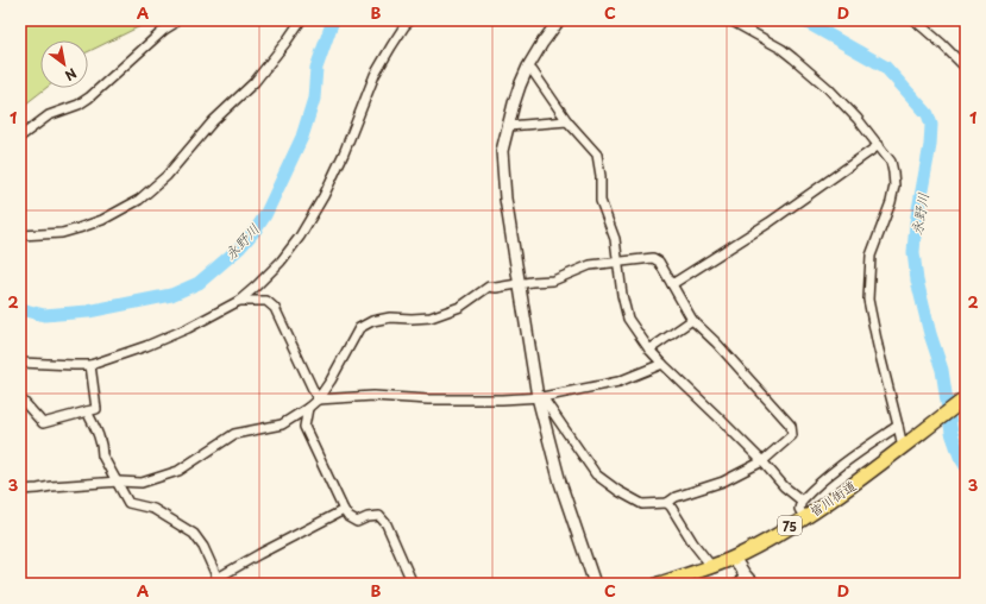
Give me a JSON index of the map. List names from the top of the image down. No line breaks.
{"streets":{"main road":["皆川街道","75"]},"water":["永野川"],"north":"bottom right","grid":{"columns":["A","B","C","D"],"rows":["1","2","3"]}}
